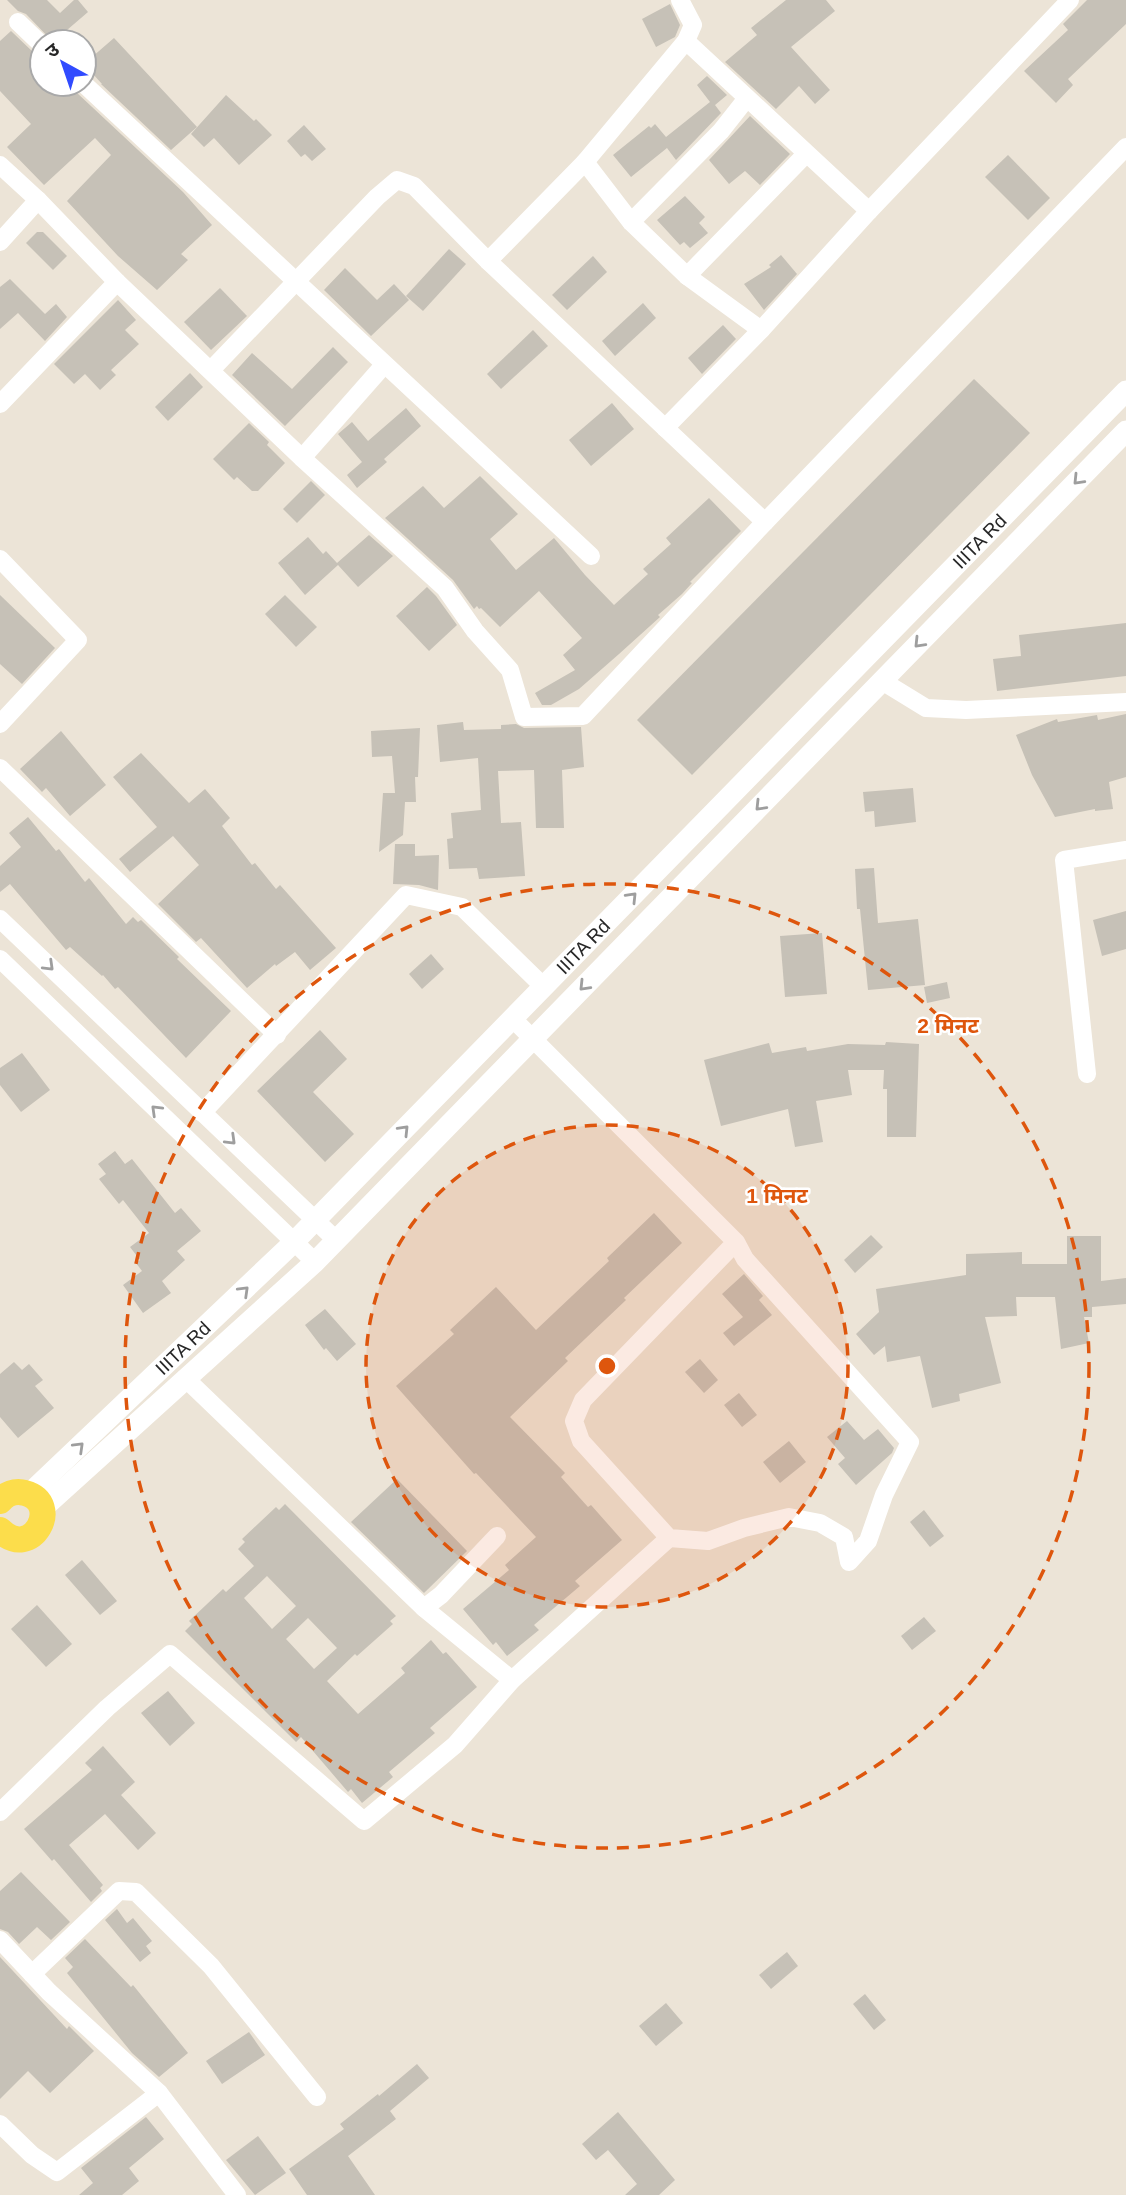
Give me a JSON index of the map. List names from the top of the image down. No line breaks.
{"streets":{"street":["IIITA Rd"]},"north":"top left","rings":["2 मिनट","1 मिनट"]}
